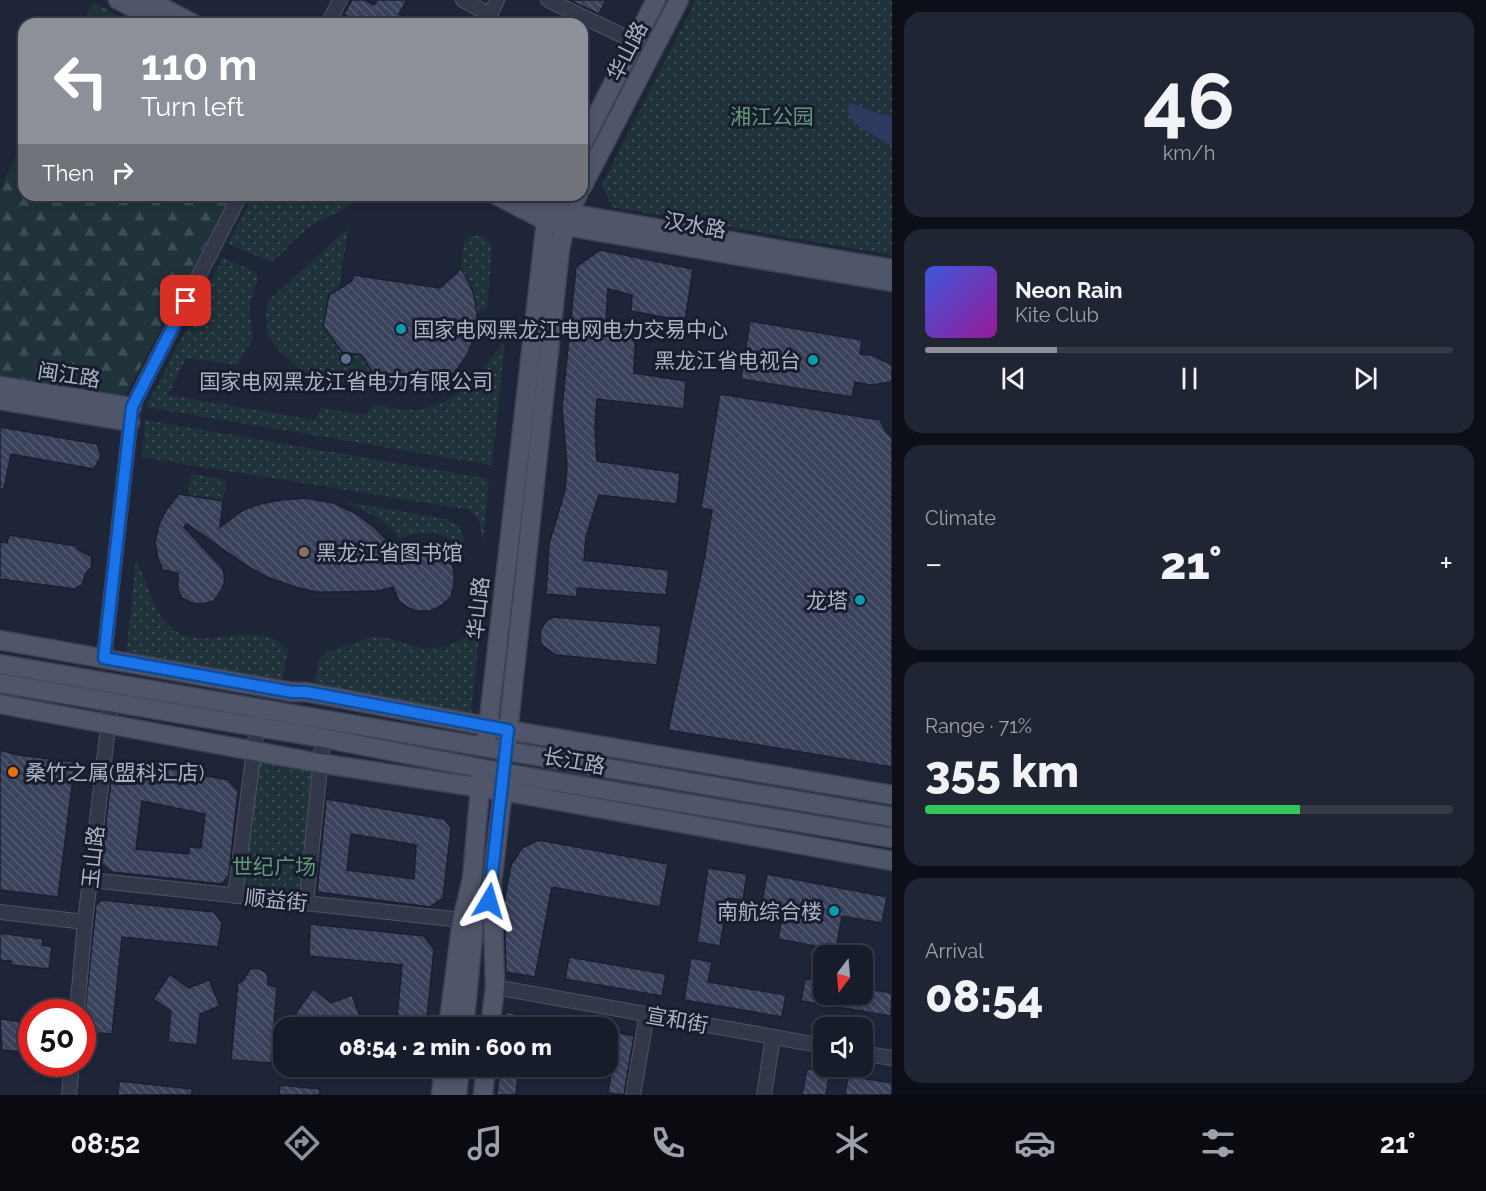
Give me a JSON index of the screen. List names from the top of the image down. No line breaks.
{"streets":{"main road":["华山路","汉水路","闽江路","长江路"],"street":["玉山路","顺益街","宣和街"]},"crossings":[["华山路","汉水路"],["华山路","长江路"],["华山路","顺益街"],["华山路","宣和街"],["长江路","玉山路"],["玉山路","顺益街"]],"parks":["湘江公园","世纪广场"],"places":["国家电网黑龙江电网电力交易中心","国家电网黑龙江省电力有限公司","黑龙江省电视台","黑龙江省图书馆","龙塔","桑竹之属(盟科汇店)","南航综合楼"],"north":"bottom","page":{"tile":[["46","km/h"],"Climate",["Range · 71%","355 km"],["Arrival","08:54"]],"turn":["110 m","Turn left"],"then":"Then","song":["Neon Rain","Kite Club"],"heat":["−","21°","+"],"limit":"50","trip":"08:54 · 2 min · 600 m","tabs":["08:52","21°"]}}
